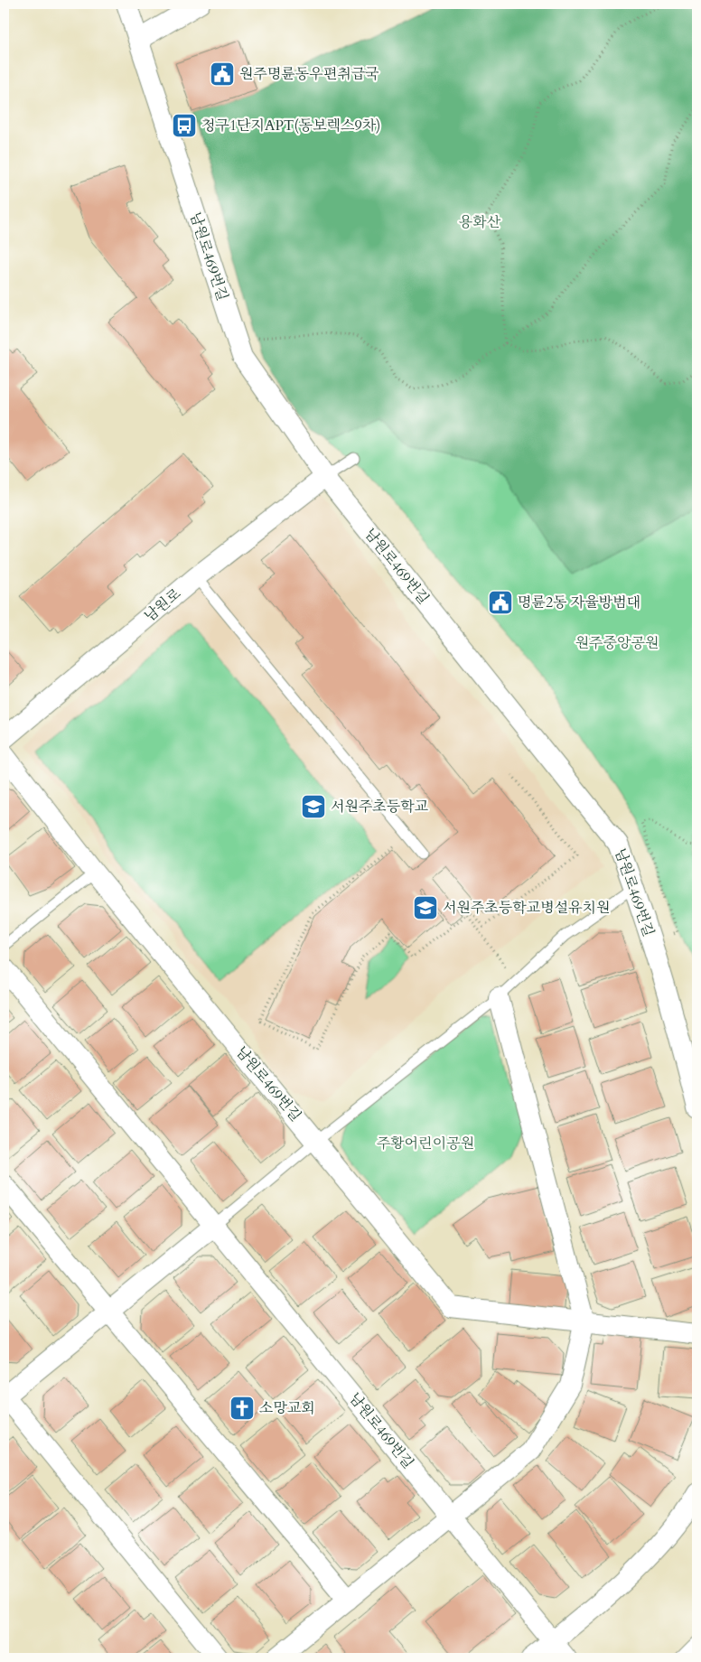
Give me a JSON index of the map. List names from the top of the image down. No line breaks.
{"streets":{"street":["남원로469번길","남원로"]},"crossings":[["남원로469번길","남원로"]],"parks":["용화산","원주중앙공원","주황어린이공원"],"places":{"public building":["원주명륜동우편취급국","명륜2동 자율방범대"],"bus stop":["청구1단지APT(동보렉스9차)"],"school or university":["서원주초등학교","서원주초등학교병설유치원"],"church":["소망교회"]}}
